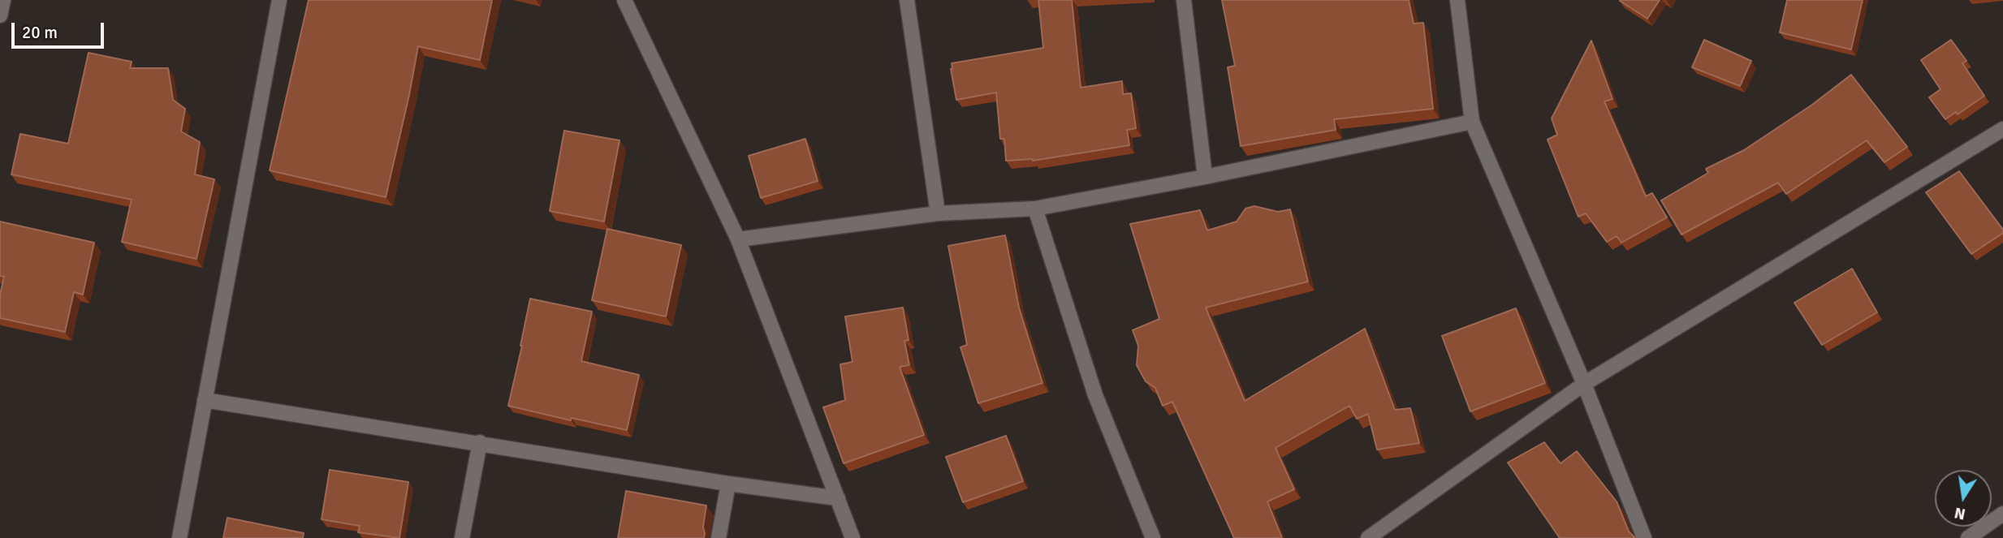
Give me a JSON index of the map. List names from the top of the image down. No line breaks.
{"scale_bar":"20 m","north":"bottom"}
